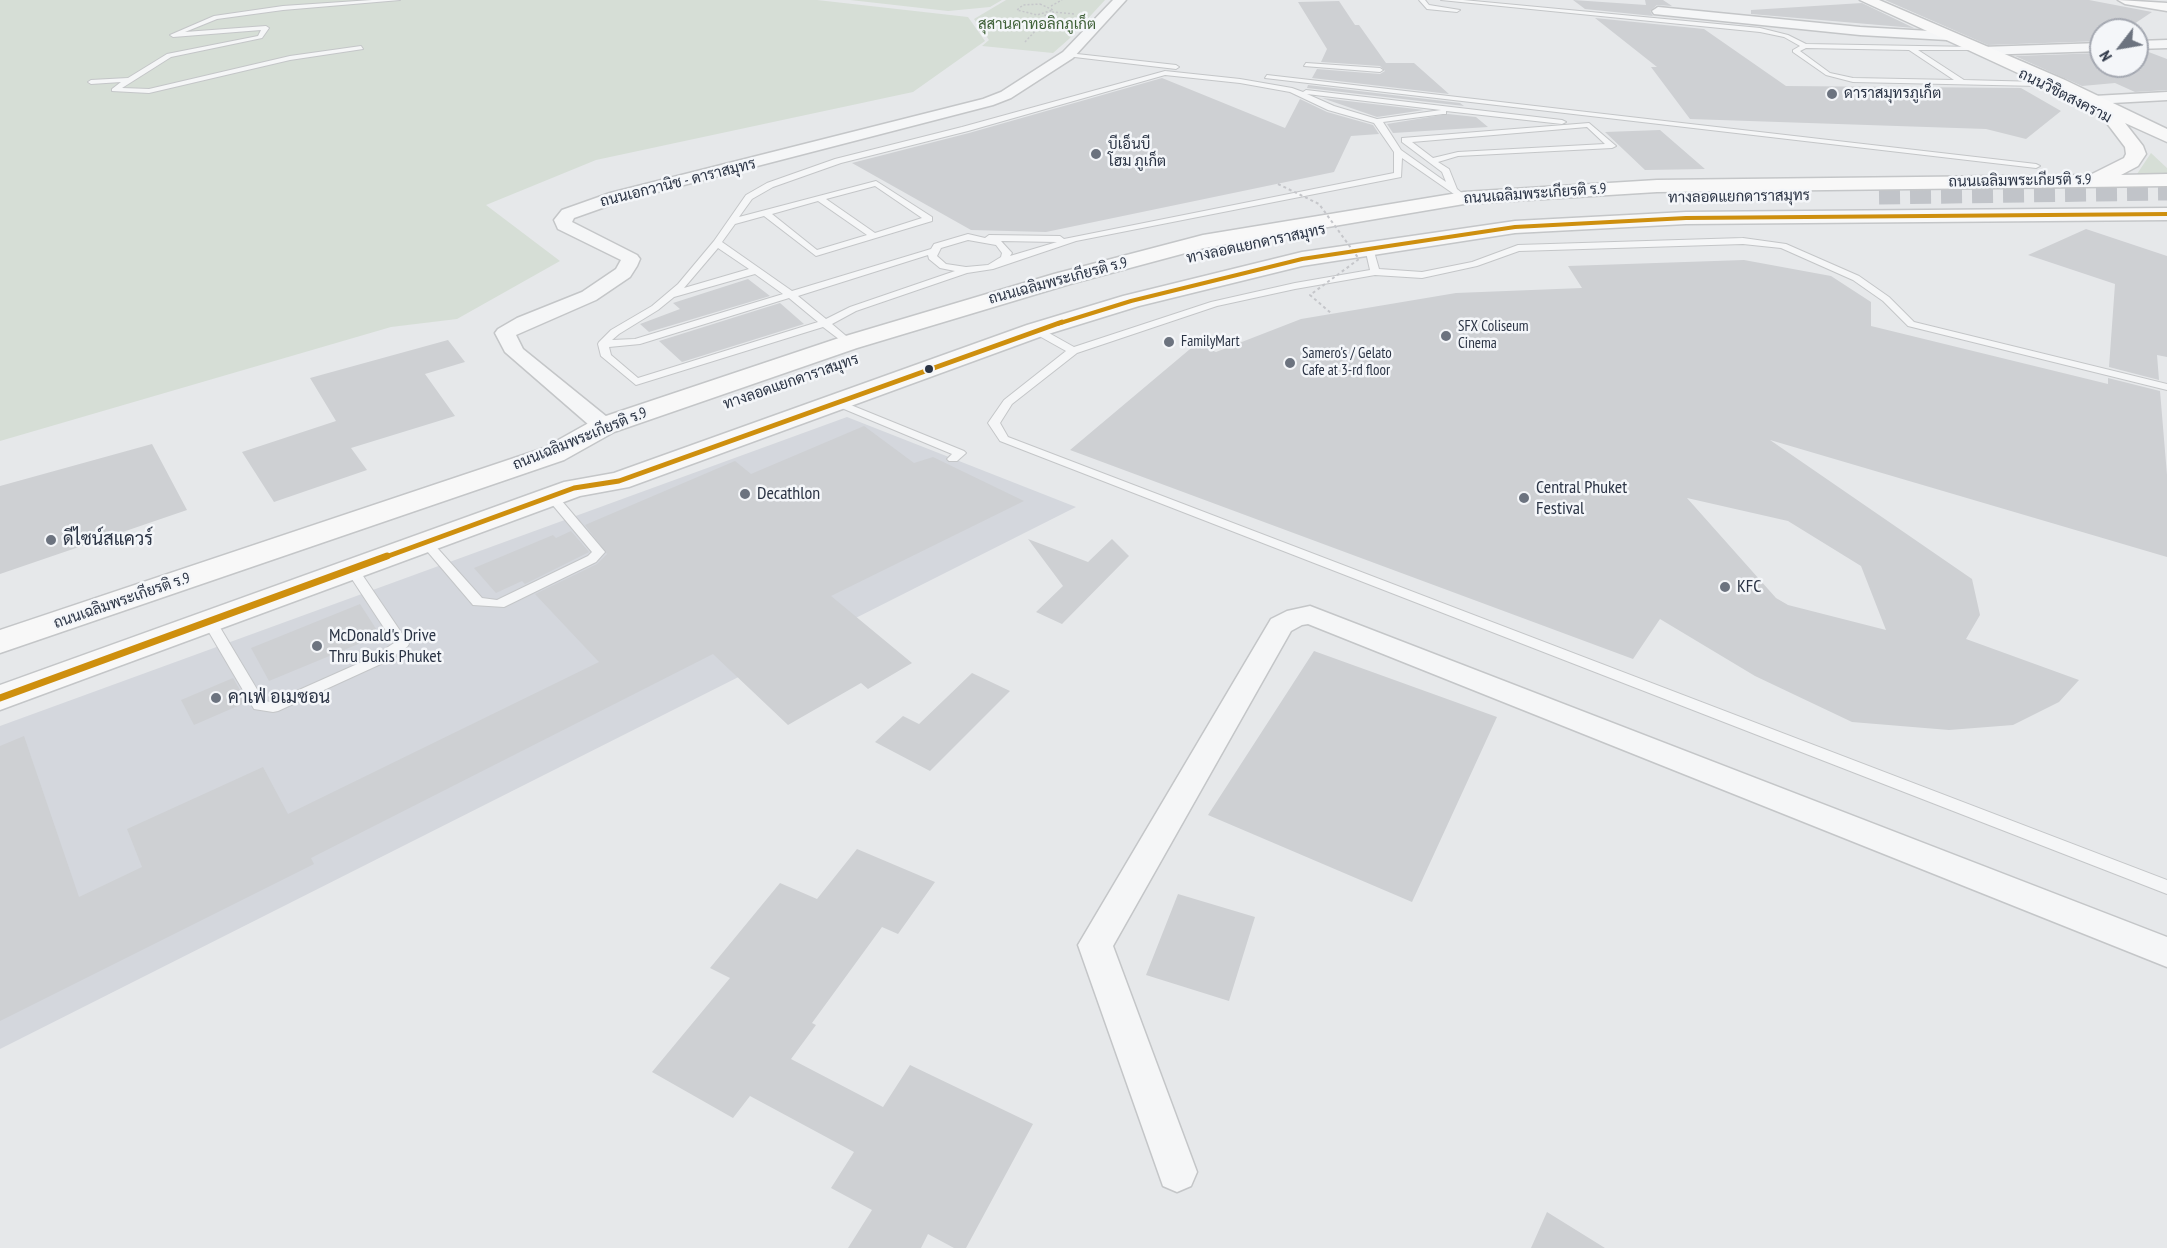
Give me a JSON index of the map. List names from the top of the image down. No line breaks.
{"streets":{"main road":["ถนนวิชิตสงคราม","ถนนเฉลิมพระเกียรติ ร.9","ทางลอดแยกดาราสมุทร"],"street":["ถนนเอกวานิช - ดาราสมุทร"]},"crossings":[["ถนนเฉลิมพระเกียรติ ร.9","ถนนเอกวานิช - ดาราสมุทร"],["ถนนเฉลิมพระเกียรติ ร.9","ทางลอดแยกดาราสมุทร"]],"parks":["สุสานคาทอลิกภูเก็ต"],"places":["ดาราสมุทรภูเก็ต","บีเอ็นบี โฮม ภูเก็ต","SFX Coliseum Cinema","FamilyMart","Samero's / Gelato Cafe at 3-rd floor","Decathlon","Central Phuket Festival","ดีไซน์สแควร์","KFC","McDonald's Drive Thru Bukis Phuket","คาเฟ่ อเมซอน"],"north":"bottom left"}
